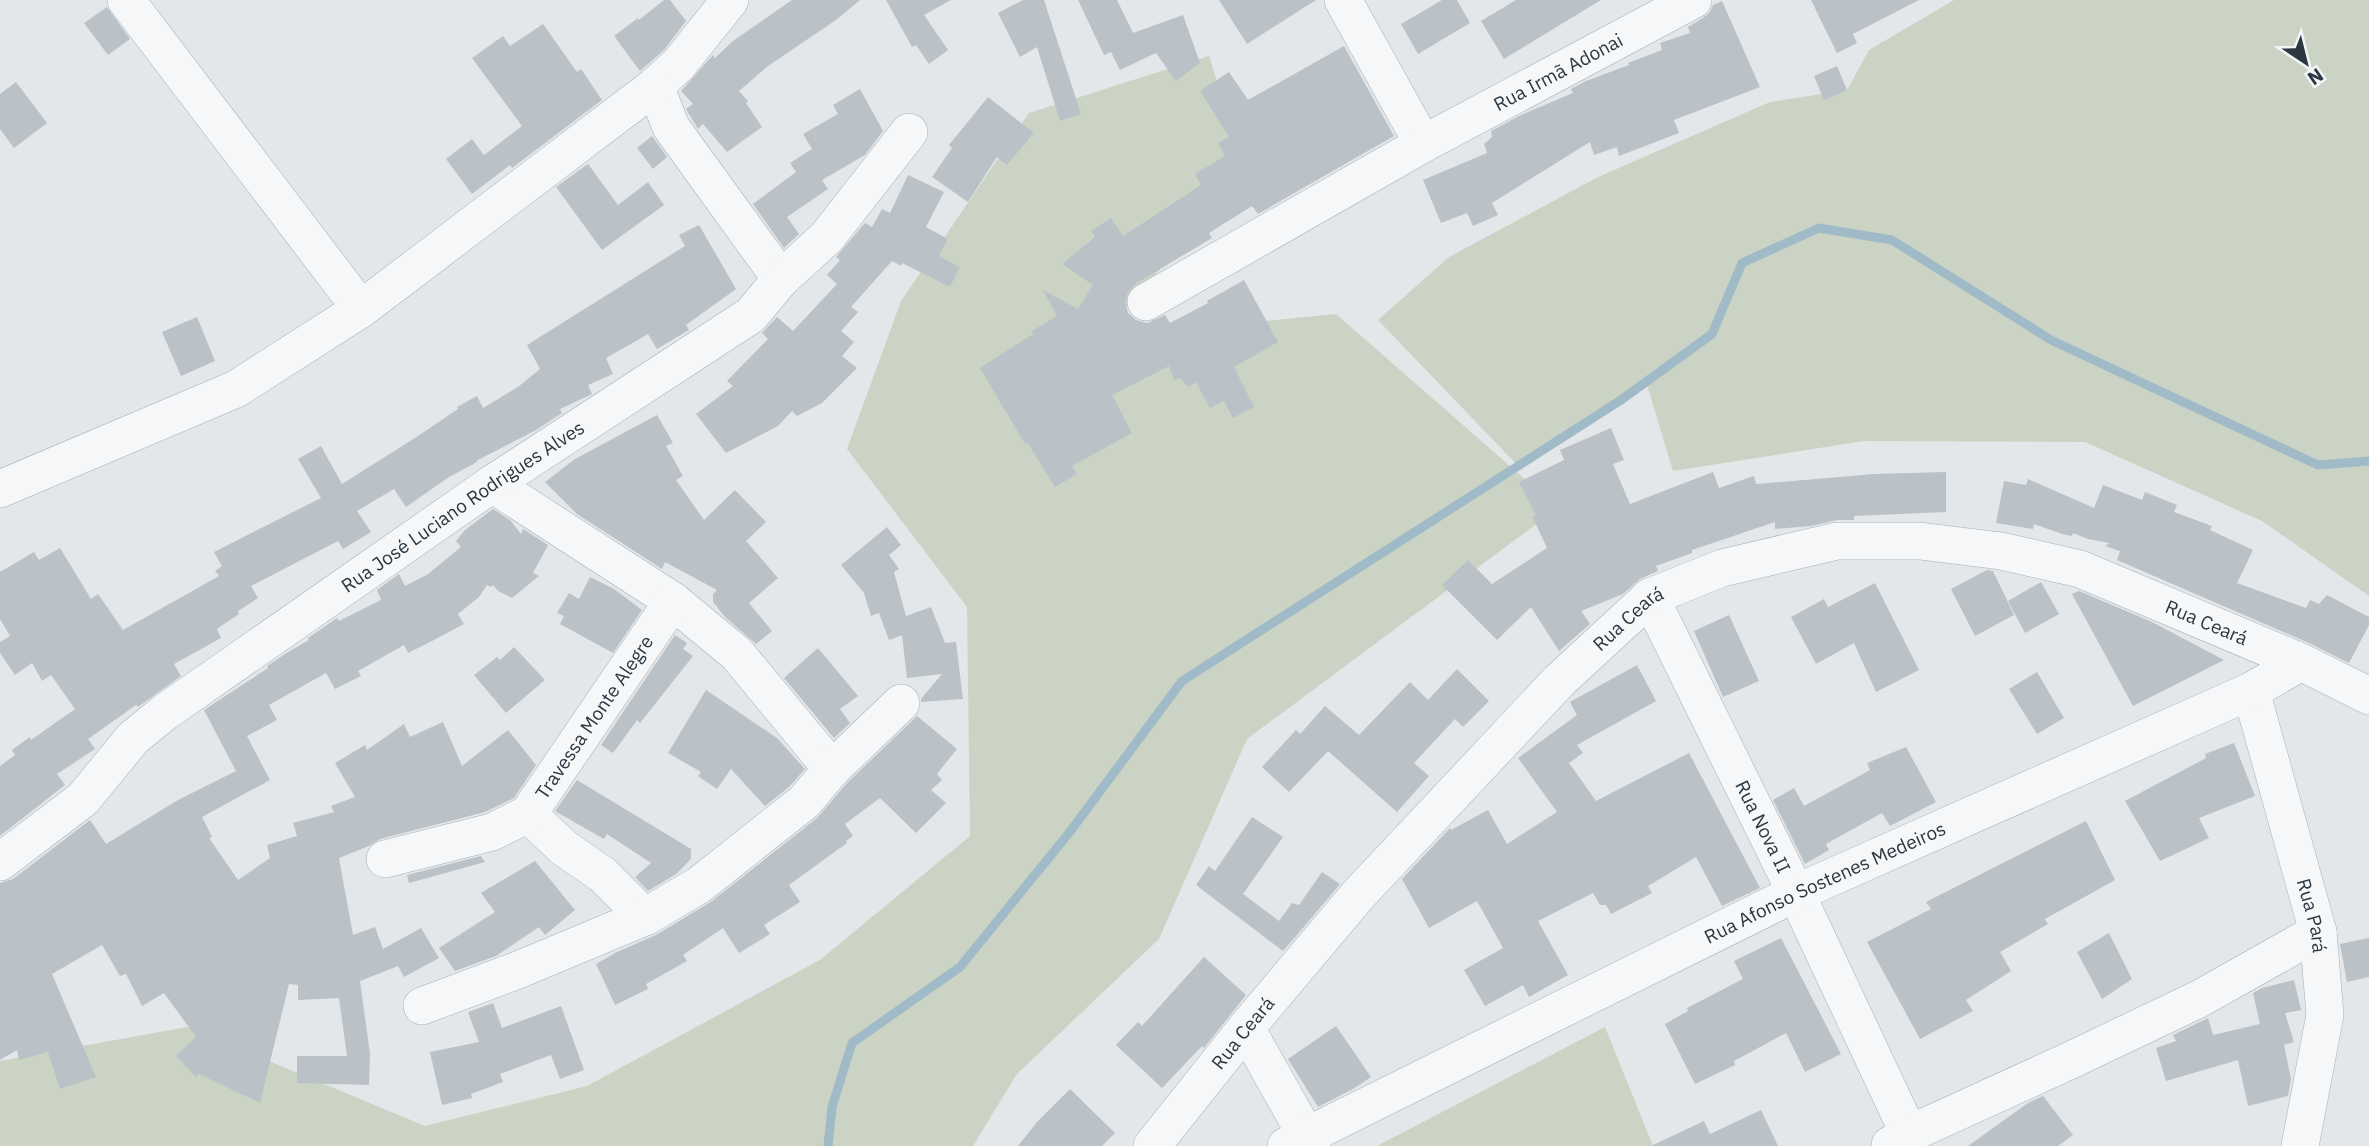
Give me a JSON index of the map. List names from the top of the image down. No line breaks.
{"streets":{"street":["Rua Irmã Adonai","Rua José Luciano Rodrigues Alves","Rua Ceará","Travessa Monte Alegre","Rua Nova II","Rua Afonso Sostenes Medeiros","Rua Pará"]},"crossings":[["Rua Ceará","Rua Nova II"],["Rua Ceará","Rua Afonso Sostenes Medeiros"],["Rua Nova II","Rua Afonso Sostenes Medeiros"],["Rua Afonso Sostenes Medeiros","Rua Pará"]],"north":"bottom right"}
